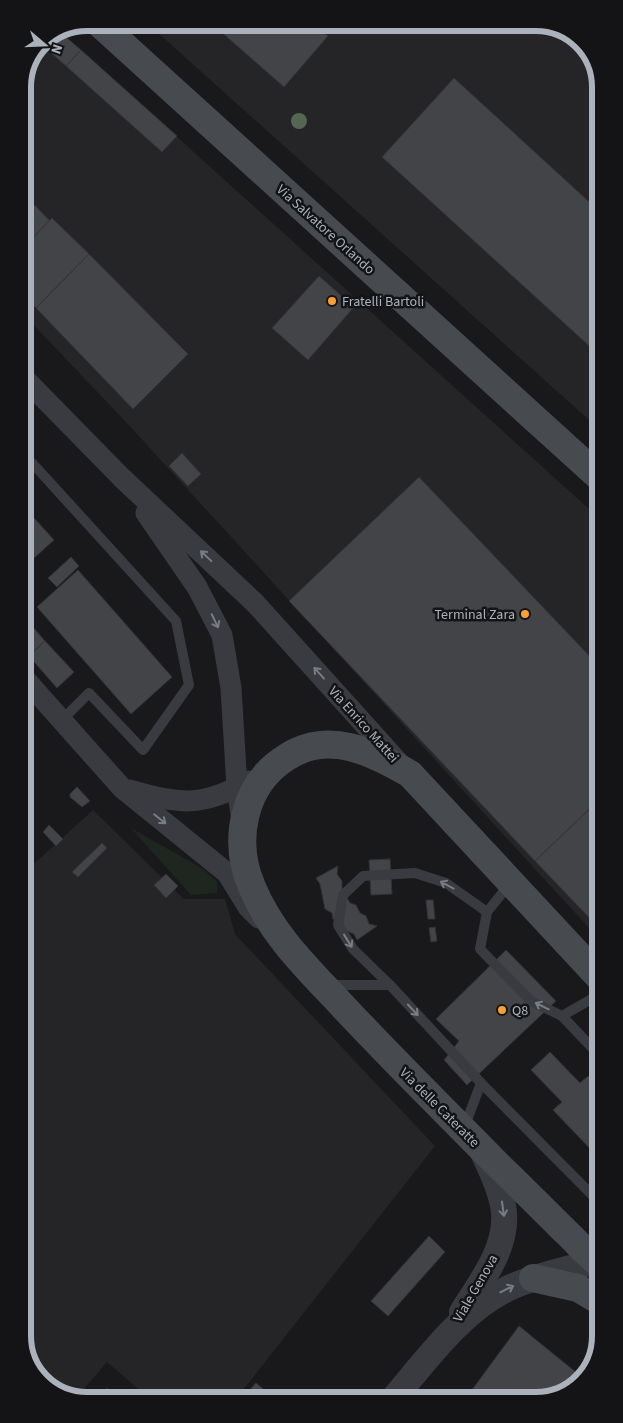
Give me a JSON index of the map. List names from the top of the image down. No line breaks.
{"streets":{"main road":["Via Salvatore Orlando","Via Enrico Mattei","Via delle Cateratte"],"street":["Viale Genova"]},"crossings":[["Via Enrico Mattei","Via delle Cateratte"],["Via delle Cateratte","Viale Genova"]],"places":["Fratelli Bartoli","Terminal Zara","Q8"],"north":"right"}
